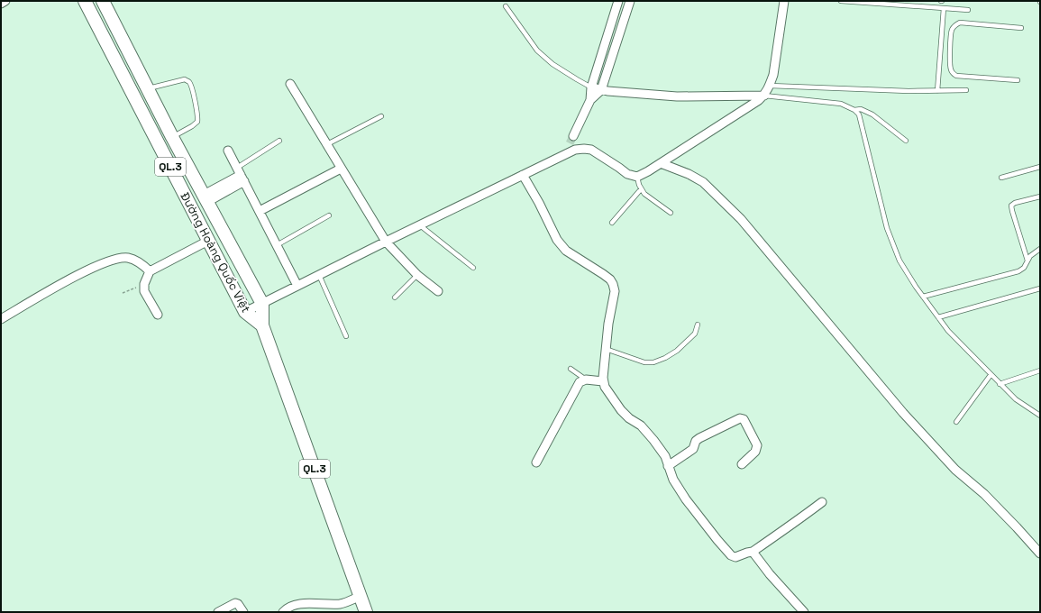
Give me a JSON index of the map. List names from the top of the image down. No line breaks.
{"streets":{"highway":["QL.3","Đường Hoàng Quốc Việt"]}}
